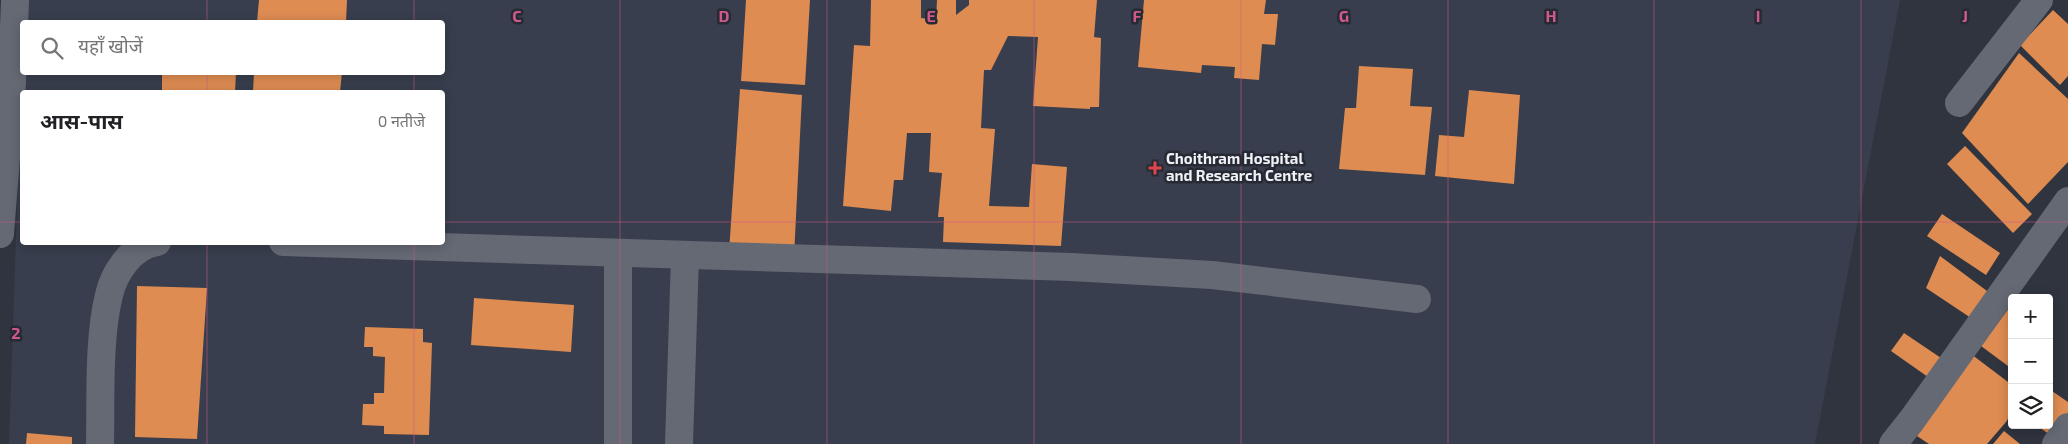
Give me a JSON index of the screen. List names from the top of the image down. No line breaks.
{"places":{"health":["Choithram Hospital and Research Centre"]},"page":{"search":"यहाँ खोजें","heading":["आस-पास","0 नतीजे"],"map_buttons":["+","−"]},"grid":{"columns":["C","D","E","F","G","H","I","J"],"rows":["2"]}}
